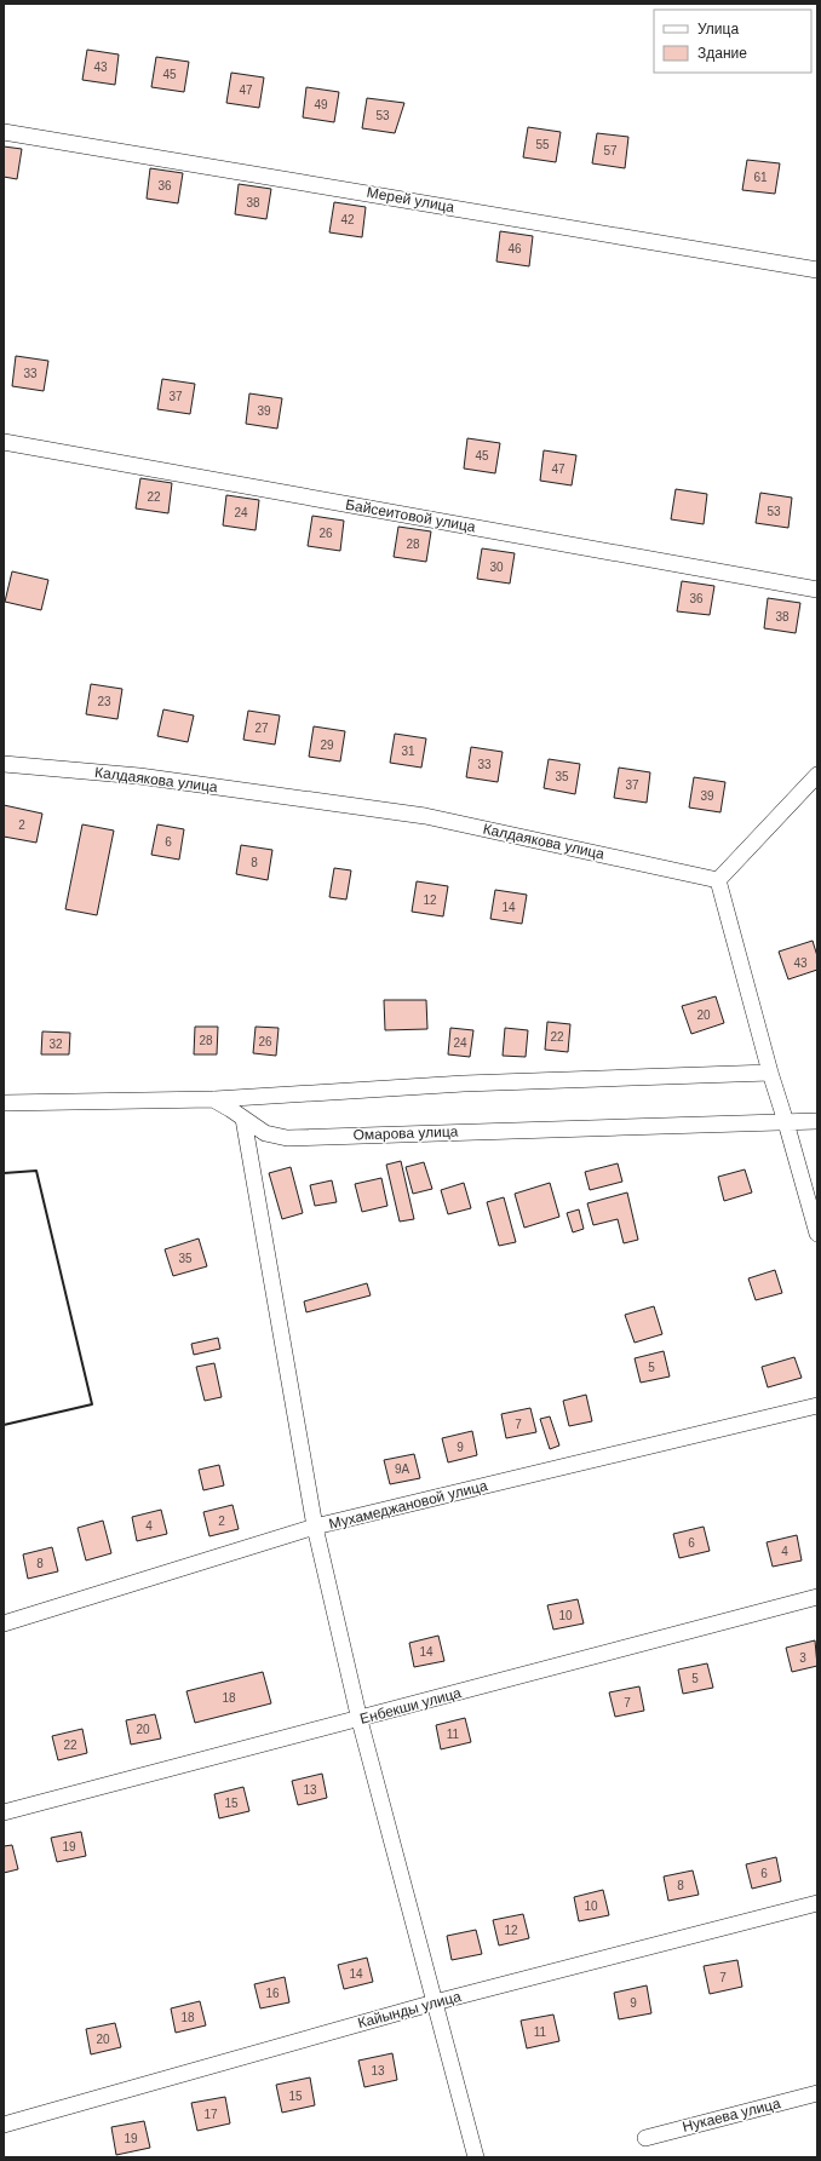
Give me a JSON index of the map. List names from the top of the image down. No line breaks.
{"streets":{"street":["Мерей улица","Байсеитовой улица","Калдаякова улица","Омарова улица","Мухамеджановой улица","Енбекши улица","Кайынды улица","Нукаева улица"]},"house_numbers":["43","45","47","49","53","55","57","61","36","38","42","46","33","37","39","45","47","22","53","24","26","28","30","36","38","23","27","29","31","33","35","37","39","2","6","8","12","14","43","20","22","28","26","24","32","35","5","7","9","9А","2","4","6","4","8","10","14","3","5","18","7","20","11","22","13","15","19","6","8","10","12","14","7","16","9","18","11","20","13","15","17","19"],"legend":["Улица","Здание"]}
